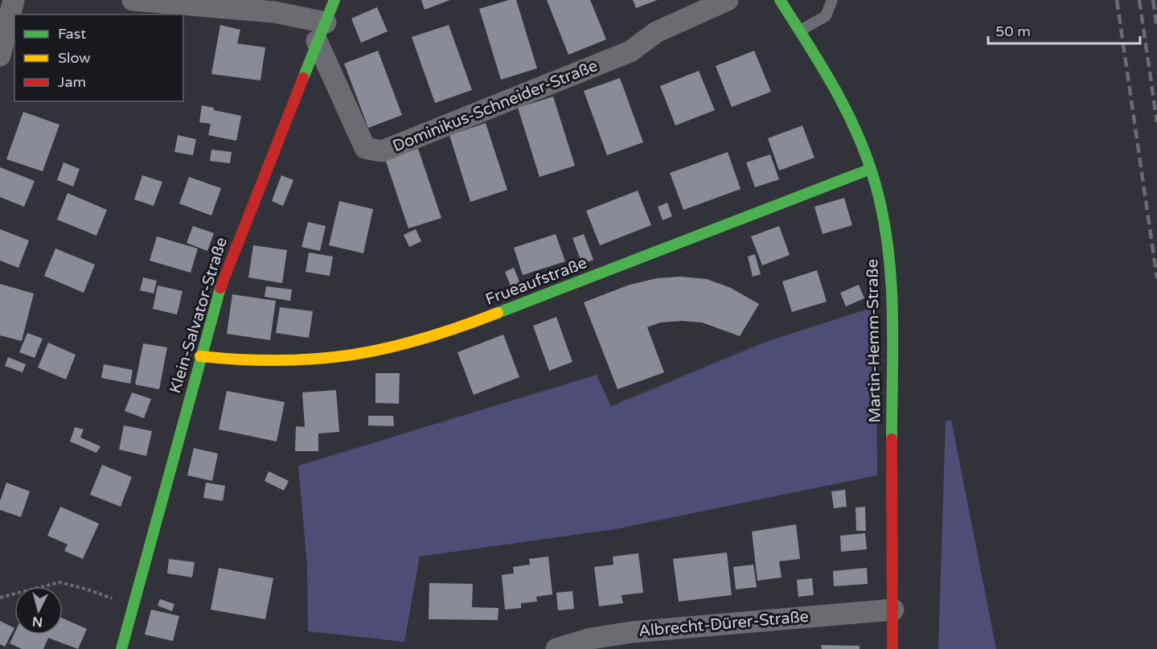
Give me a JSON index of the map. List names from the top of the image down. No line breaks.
{"streets":{"street":["Dominikus-Schneider-Straße","Frueaufstraße","Klein-Salvator-Straße","Martin-Hemm-Straße","Albrecht-Dürer-Straße"]},"crossings":[["Dominikus-Schneider-Straße","Klein-Salvator-Straße"],["Frueaufstraße","Klein-Salvator-Straße"],["Frueaufstraße","Martin-Hemm-Straße"],["Martin-Hemm-Straße","Albrecht-Dürer-Straße"]],"legend":["Fast","Slow","Jam"],"scale_bar":"50 m","north":"bottom"}
